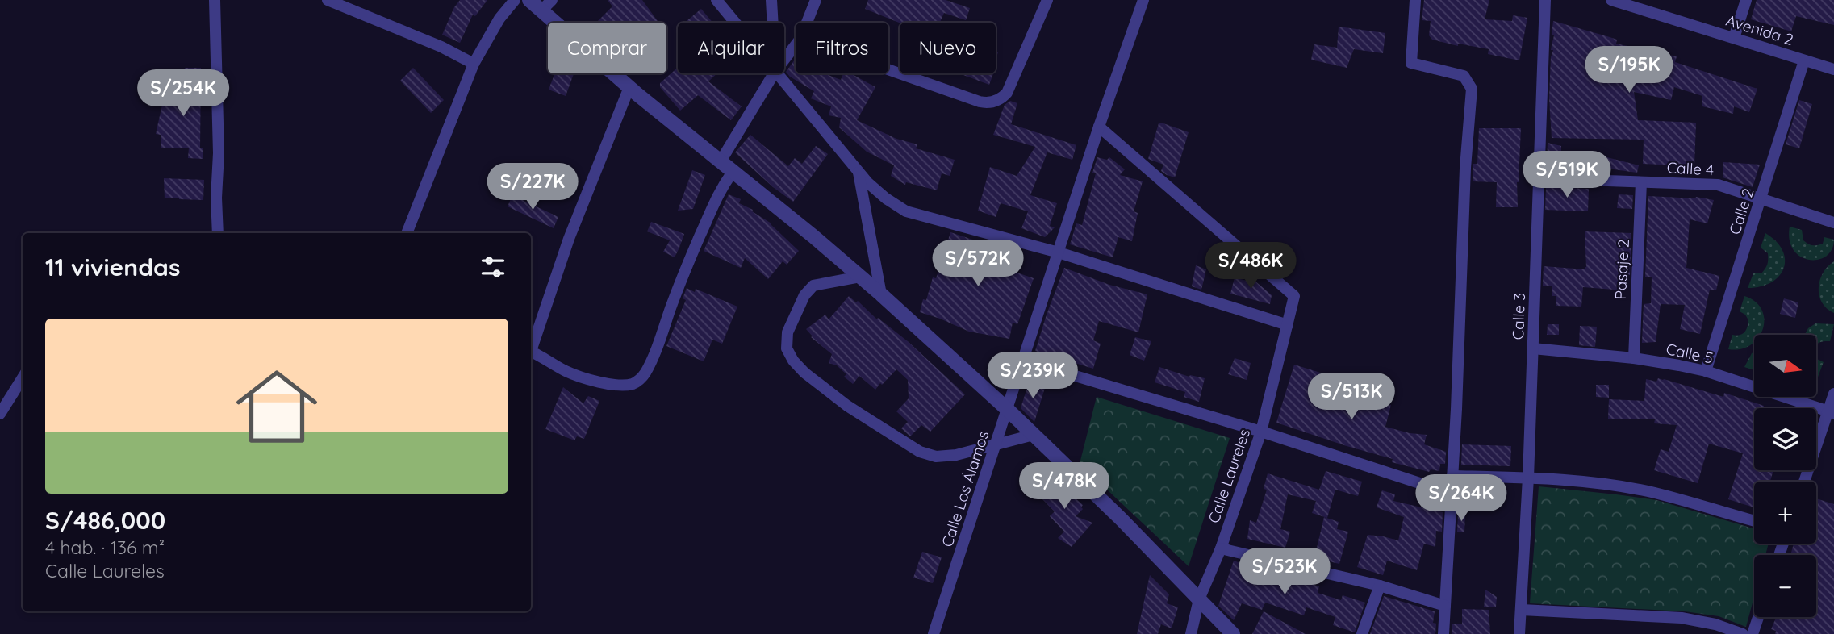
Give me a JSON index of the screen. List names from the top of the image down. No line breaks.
{"streets":{"street":["Avenida 2","Calle 4","Calle 2","Pasaje 2","Calle 3","Calle 5","Calle Laureles","Calle Los Álamos"]},"crossings":[["Avenida 2","Calle 2"],["Calle 4","Calle 2"],["Calle 4","Pasaje 2"],["Calle 4","Calle 3"],["Calle 2","Calle 5"],["Pasaje 2","Calle 5"],["Calle 3","Calle 5"],["Calle Laureles","Calle Los Álamos"]],"north":"right","page":{"chip":["Comprar","Alquilar","Filtros","Nuevo"],"price":["S/195K","S/254K","S/519K","S/227K","S/572K","S/486K","S/239K","S/513K","S/478K","S/264K","S/523K"],"heading":"11 viviendas","list":[{"name":"S/486,000","note":"4 hab. · 136 m² · Calle Laureles"}],"map_buttons":["+","−"]}}
